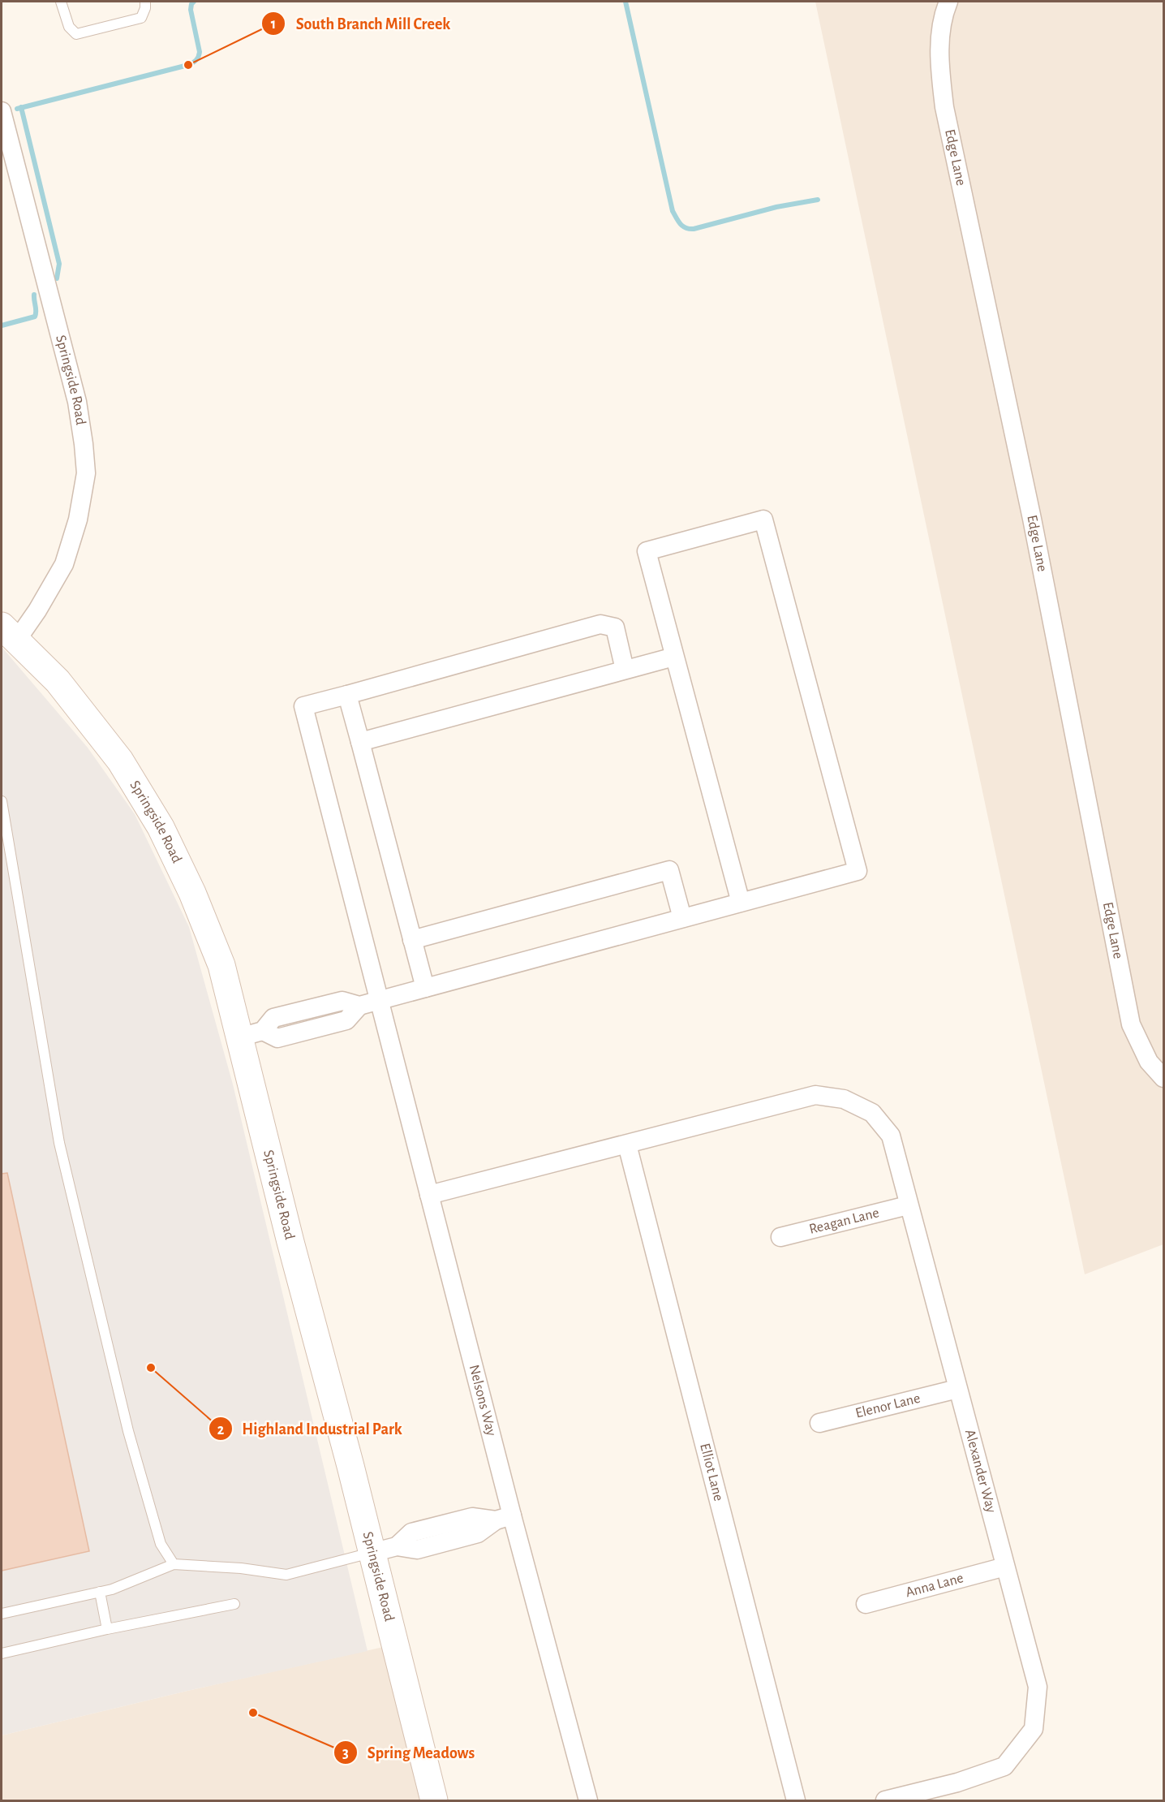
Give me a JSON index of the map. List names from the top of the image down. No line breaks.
{"streets":{"main road":["Springside Road"],"street":["Edge Lane","Reagan Lane","Nelsons Way","Elenor Lane","Alexander Way","Elliot Lane","Anna Lane"]},"crossings":[["Reagan Lane","Alexander Way"],["Elenor Lane","Alexander Way"],["Alexander Way","Elliot Lane"],["Alexander Way","Anna Lane"]],"places":["South Branch Mill Creek","Highland Industrial Park","Spring Meadows"]}
